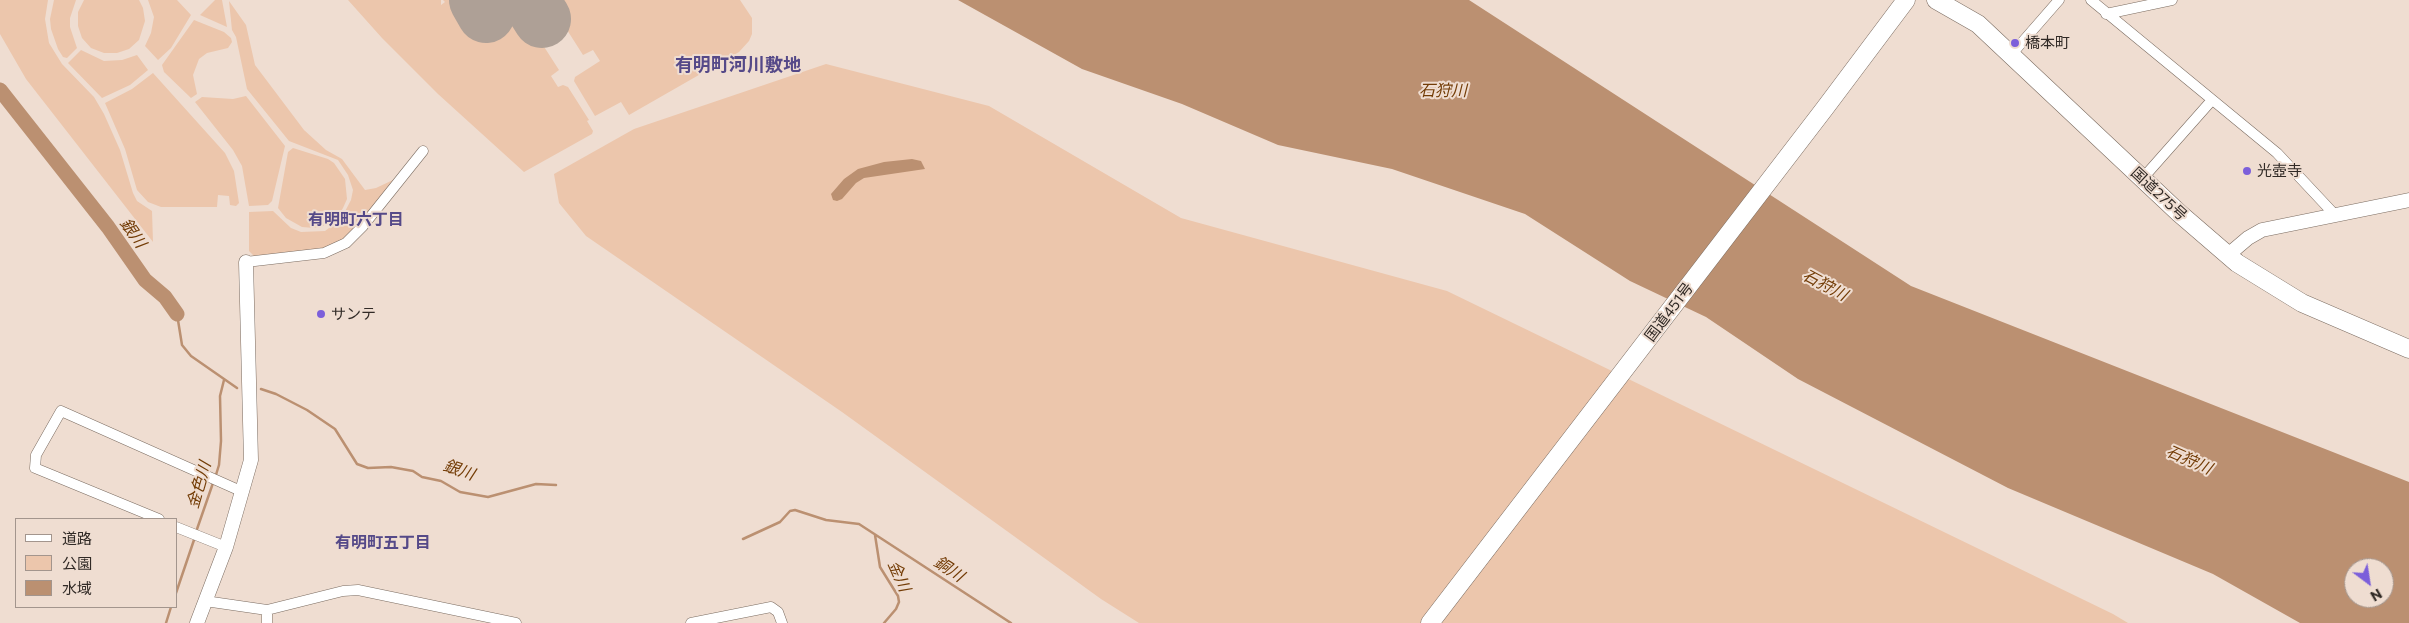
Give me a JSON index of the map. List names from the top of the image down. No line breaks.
{"streets":{"highway":["国道275号","国道451号"]},"districts":["有明町河川敷地","有明町六丁目","有明町五丁目"],"water":["石狩川","銀川","金色川","銅川","金川"],"places":["橋本町","光壺寺","サンテ"],"legend":["道路","公園","水域"],"north":"bottom right"}
